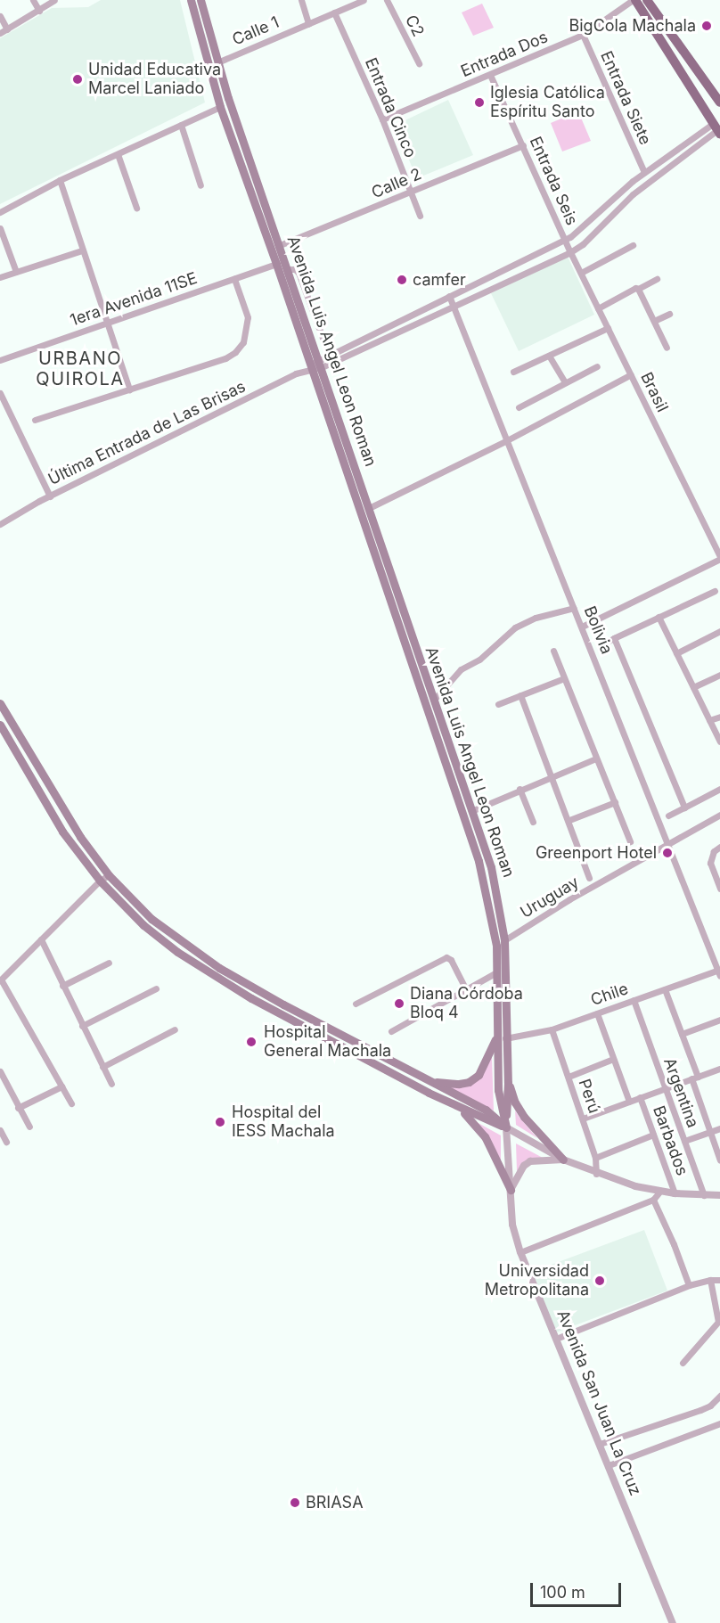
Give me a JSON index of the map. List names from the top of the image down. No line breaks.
{"streets":{"main road":["Avenida Luis Angel Leon Roman"],"street":["C2","Calle 1","Entrada Dos","Entrada Siete","Entrada Cinco","Entrada Seis","Calle 2","1era Avenida 11SE","Brasil","Última Entrada de Las Brisas","Bolivia","Uruguay","Chile","Argentina","Perú","Barbados","Avenida San Juan La Cruz"]},"crossings":[["Calle 1","Entrada Cinco"],["Calle 1","Avenida Luis Angel Leon Roman"],["Entrada Dos","Entrada Siete"],["Entrada Dos","Entrada Cinco"],["Entrada Dos","Entrada Seis"],["Entrada Siete","Última Entrada de Las Brisas"],["Entrada Cinco","Calle 2"],["Entrada Seis","Calle 2"],["Entrada Seis","Brasil"],["Entrada Seis","Última Entrada de Las Brisas"],["Calle 2","Avenida Luis Angel Leon Roman"],["1era Avenida 11SE","Avenida Luis Angel Leon Roman"],["Avenida Luis Angel Leon Roman","Última Entrada de Las Brisas"],["Avenida Luis Angel Leon Roman","Uruguay"],["Avenida Luis Angel Leon Roman","Chile"],["Avenida Luis Angel Leon Roman","Avenida San Juan La Cruz"],["Brasil","Última Entrada de Las Brisas"],["Última Entrada de Las Brisas","Bolivia"],["Bolivia","Uruguay"],["Bolivia","Chile"],["Chile","Argentina"],["Chile","Perú"]],"districts":["URBANO QUIROLA"],"places":["BigCola Machala","Unidad Educativa Marcel Laniado","Iglesia Católica Espíritu Santo","camfer","Greenport Hotel","Diana Córdoba Bloq 4","Hospital General Machala","Hospital del IESS Machala","Universidad Metropolitana","BRIASA"],"scale_bar":"100 m"}
